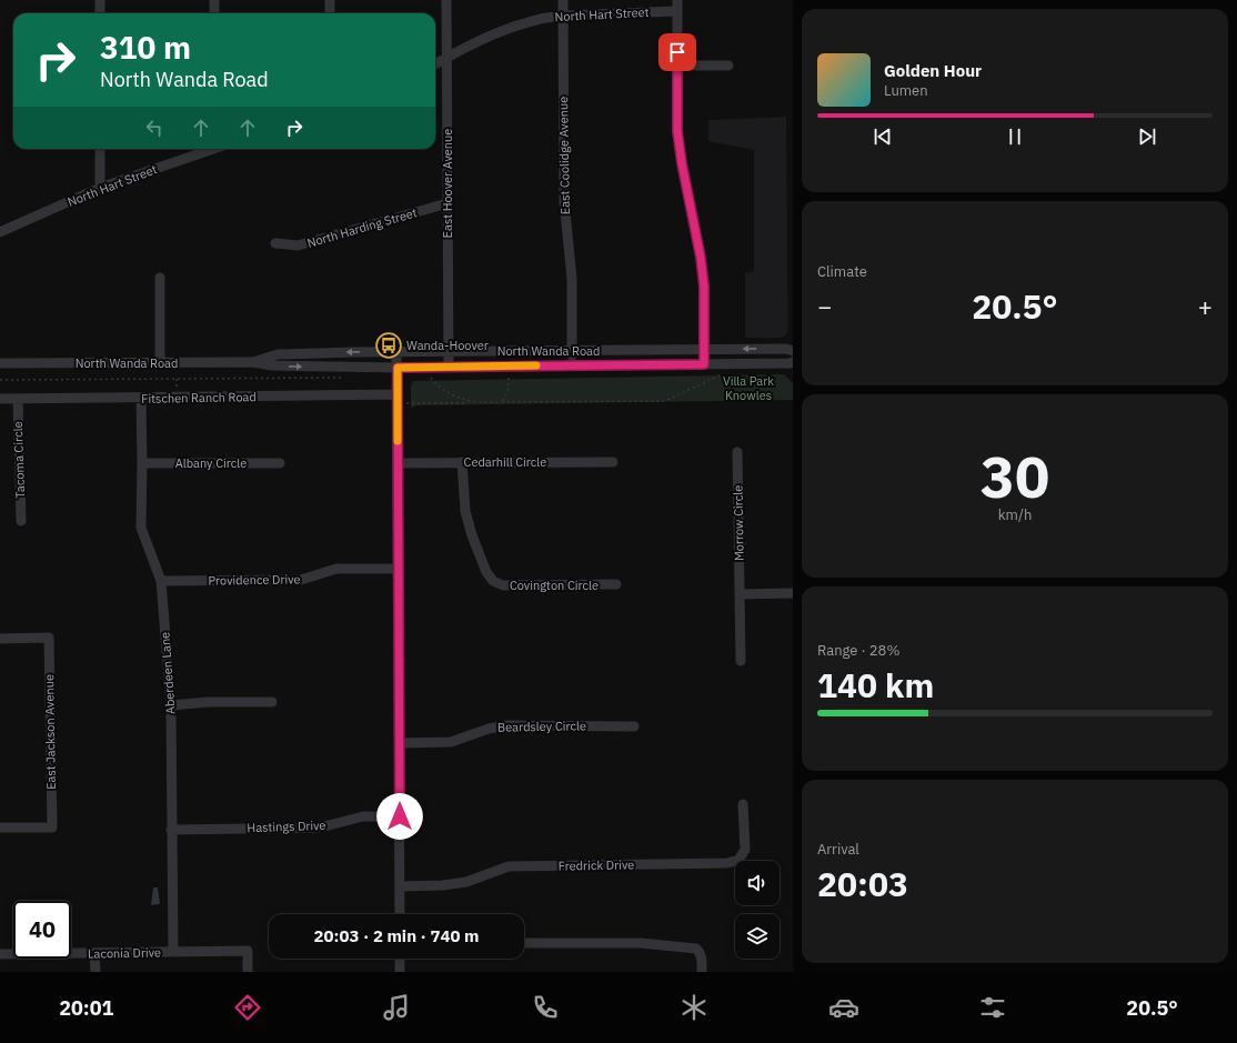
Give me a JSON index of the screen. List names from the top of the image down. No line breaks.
{"streets":{"street":["North Hart Street","East Coolidge Avenue","East Hoover Avenue","North Harding Street","North Wanda Road","Fitschen Ranch Road","Tacoma Circle","Cedarhill Circle","Albany Circle","Morrow Circle","Providence Drive","Covington Circle","Aberdeen Lane","Beardsley Circle","East Jackson Avenue","Hastings Drive","Fredrick Drive","Laconia Drive"]},"crossings":[["North Hart Street","East Coolidge Avenue"],["North Hart Street","East Hoover Avenue"],["East Coolidge Avenue","North Wanda Road"],["East Hoover Avenue","North Harding Street"],["East Hoover Avenue","North Wanda Road"],["Fitschen Ranch Road","Tacoma Circle"],["Fitschen Ranch Road","Aberdeen Lane"],["Cedarhill Circle","Covington Circle"],["Albany Circle","Aberdeen Lane"],["Providence Drive","Aberdeen Lane"],["Aberdeen Lane","Hastings Drive"],["Aberdeen Lane","Laconia Drive"]],"parks":["Villa Park Knowles"],"places":{"bus stop":["Wanda-Hoover"]},"page":{"turn":["310 m","North Wanda Road"],"song":["Golden Hour","Lumen"],"tile":["Climate",["30","km/h"],["Range · 28%","140 km"],["Arrival","20:03"]],"heat":["−","20.5°","+"],"limit":"40","trip":"20:03 · 2 min · 740 m","tabs":["20:01","20.5°"]}}
